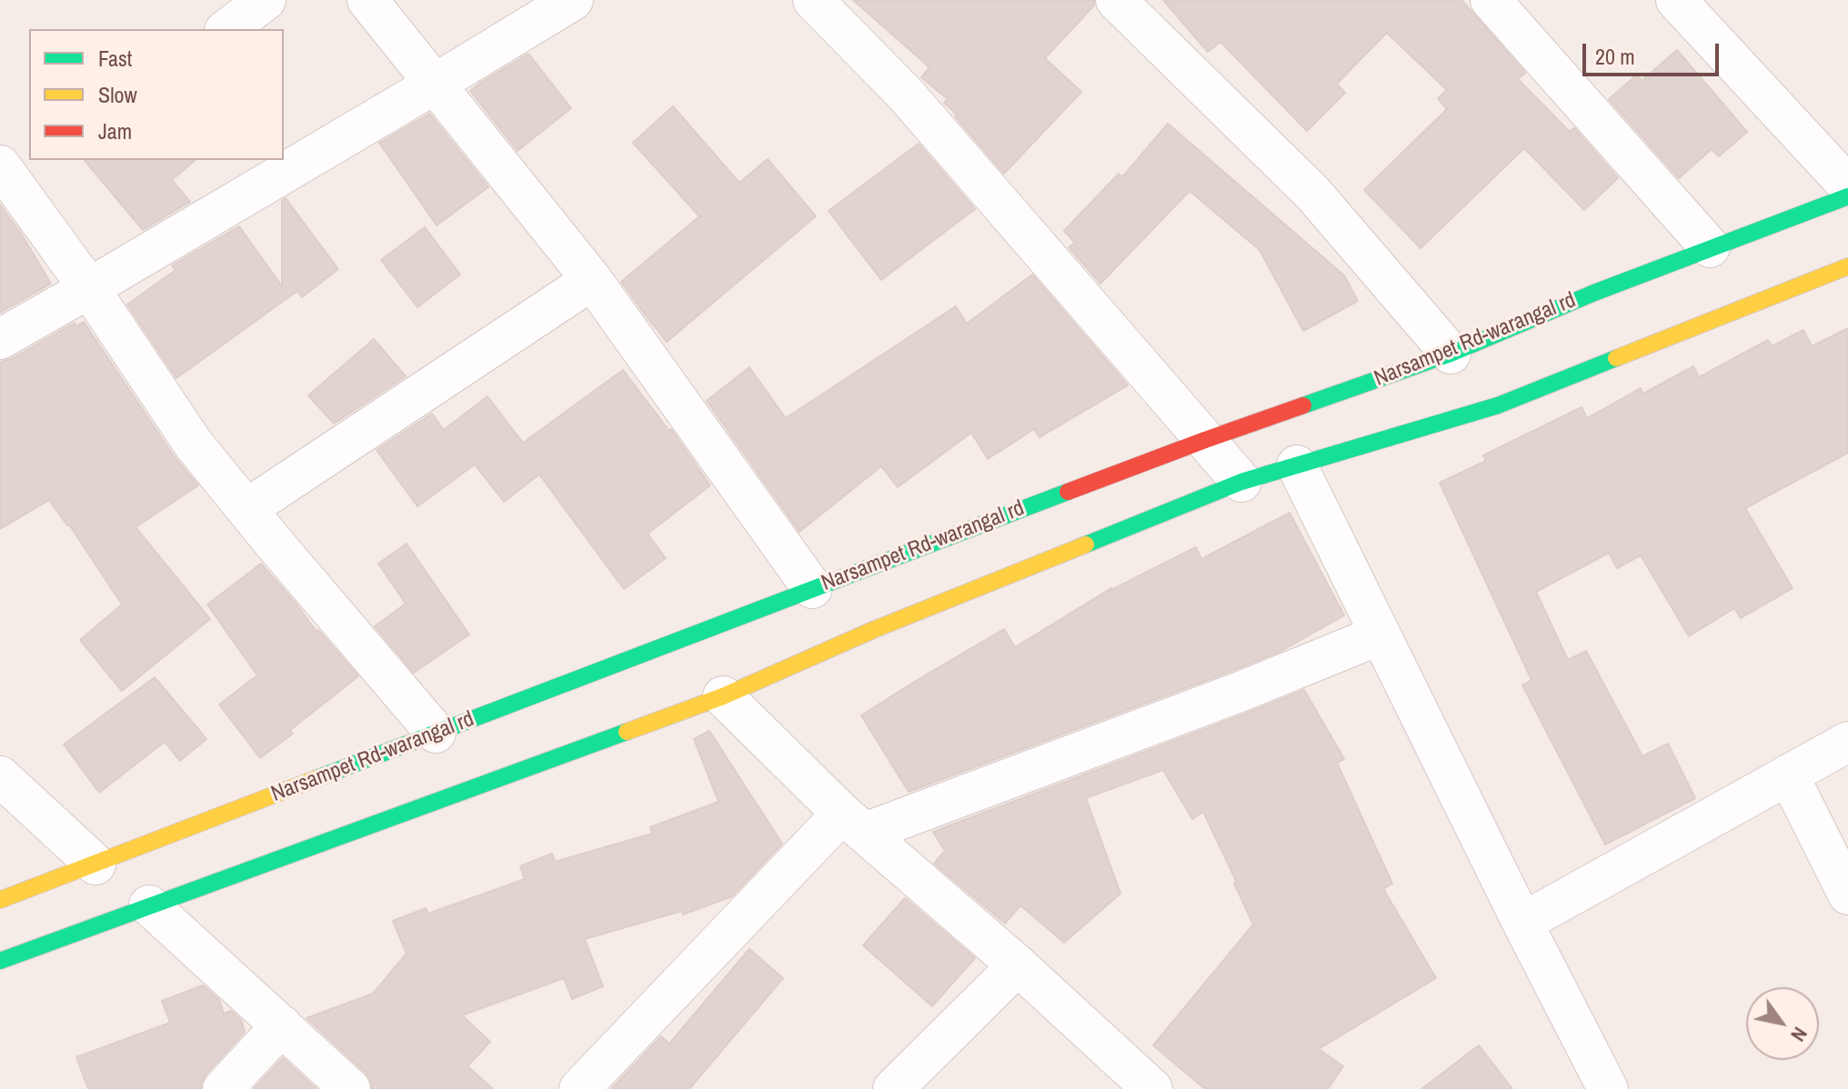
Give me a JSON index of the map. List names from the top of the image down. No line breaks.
{"streets":{"main road":["Narsampet Rd-warangal rd"]},"legend":["Fast","Slow","Jam"],"scale_bar":"20 m","north":"bottom right"}
